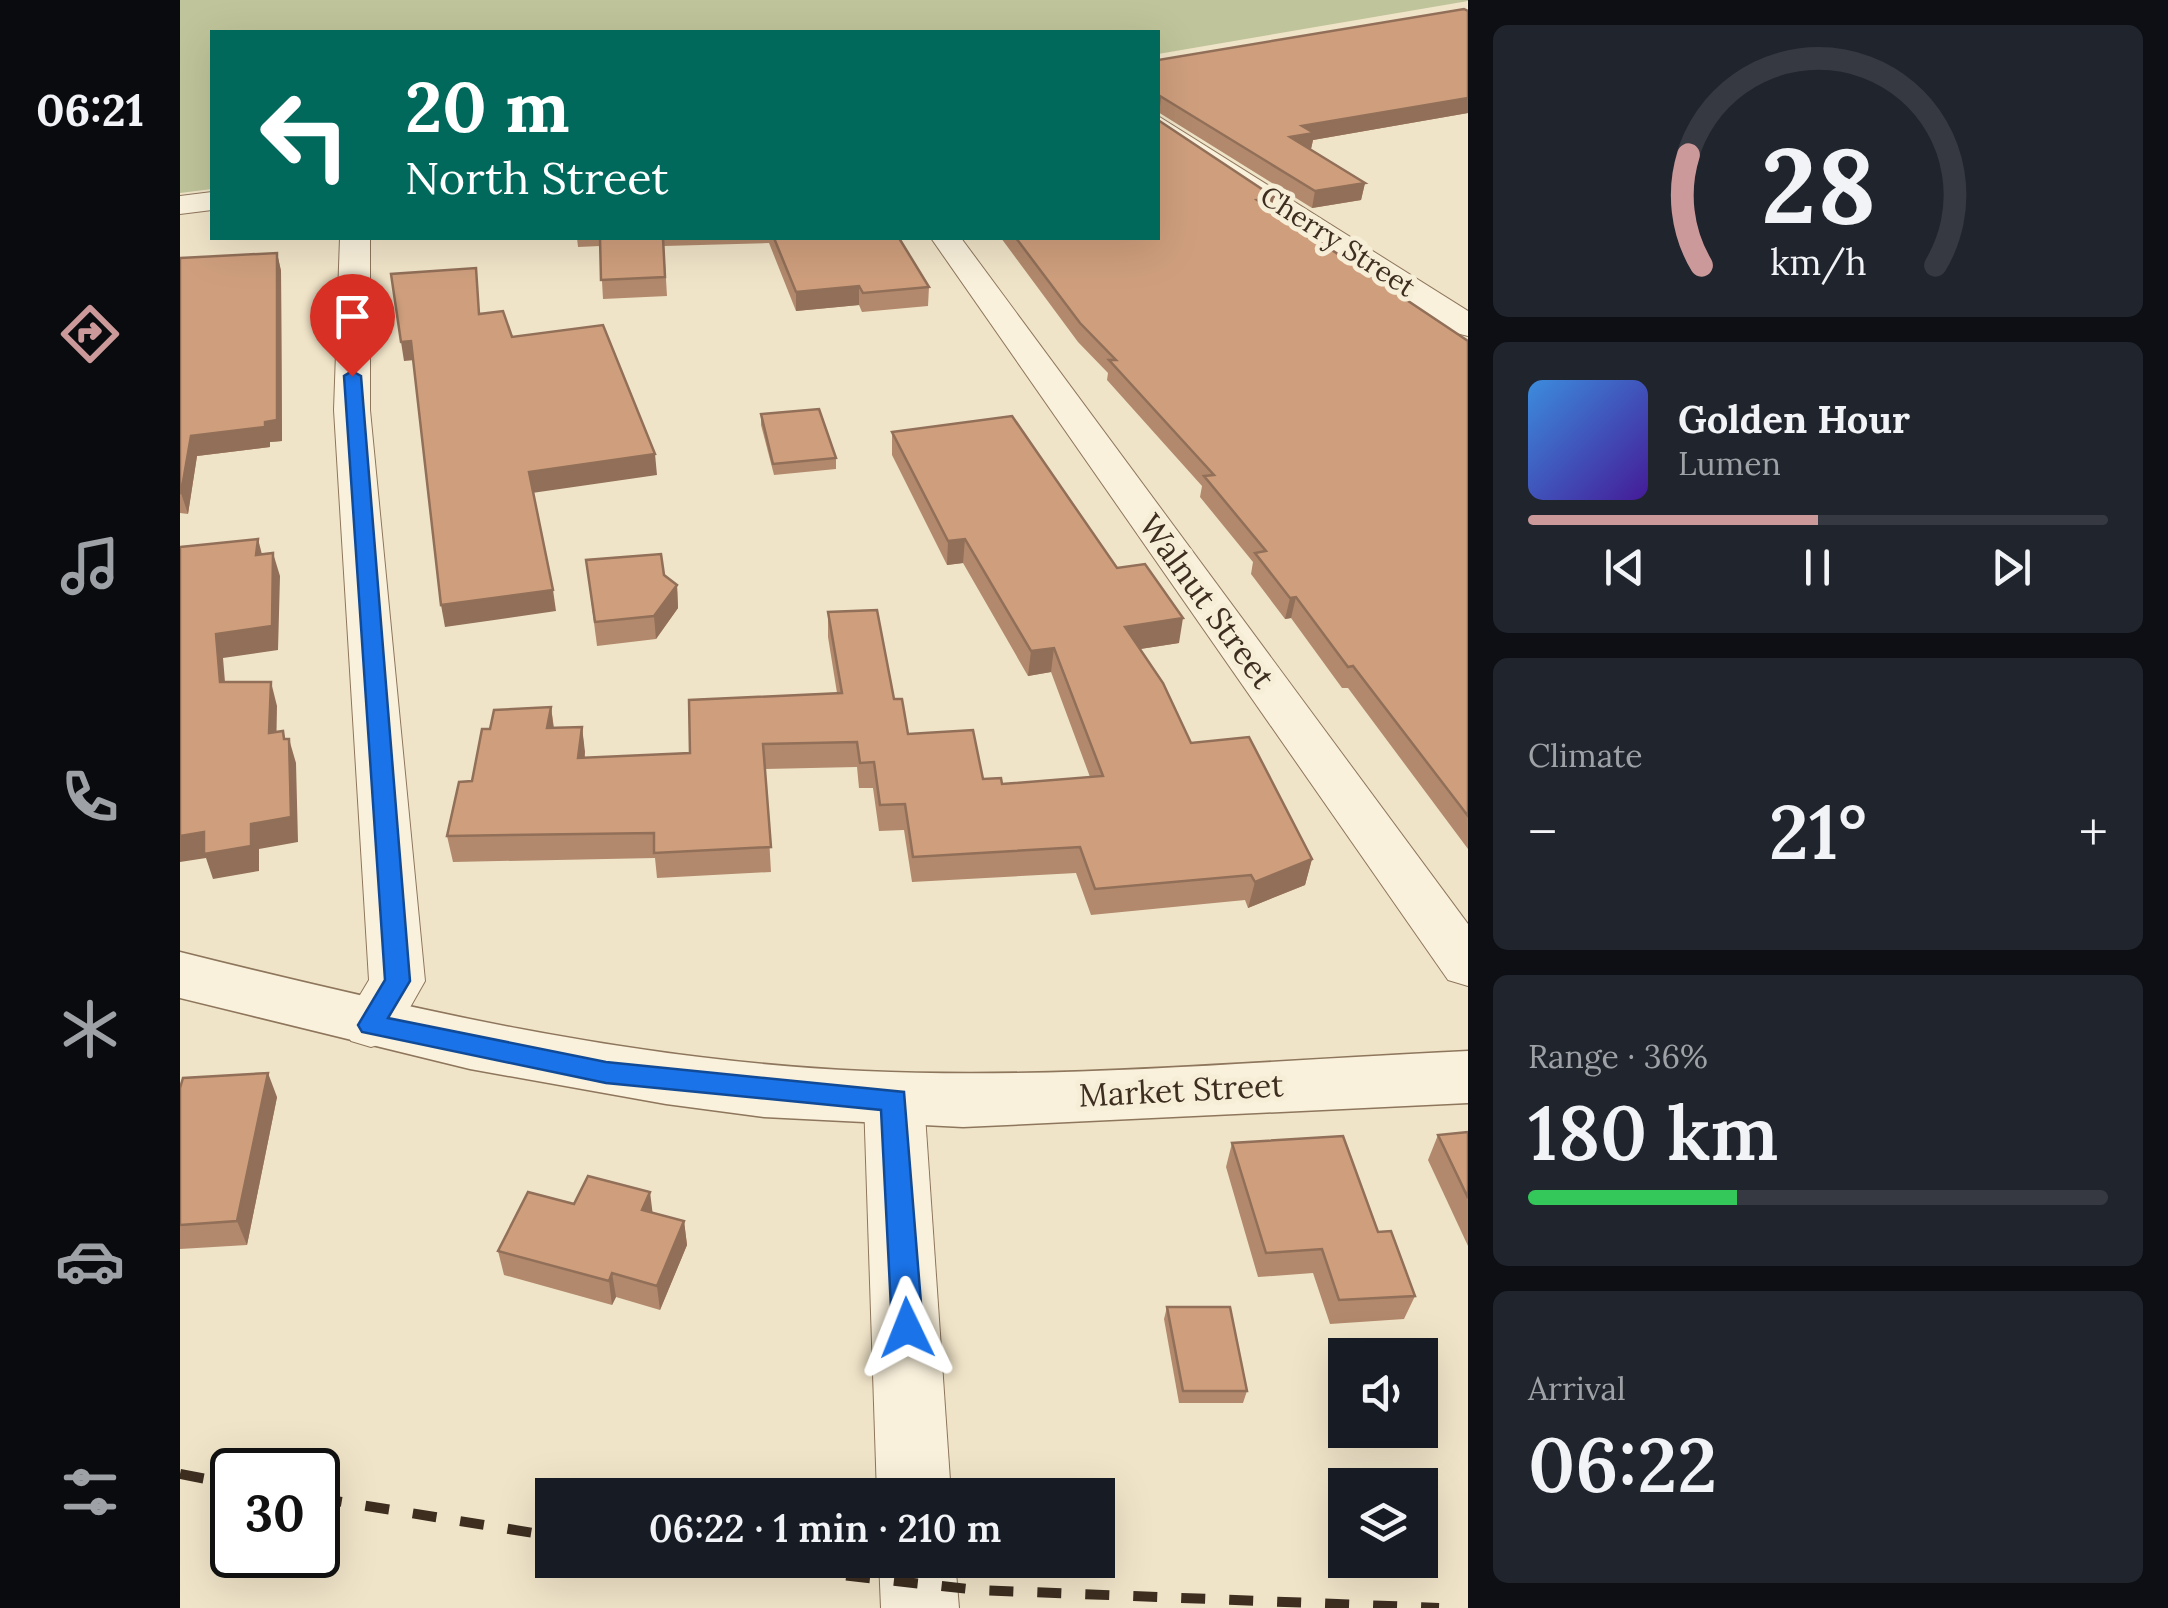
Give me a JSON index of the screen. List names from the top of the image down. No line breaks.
{"streets":{"street":["Cherry Street","Walnut Street","Market Street"]},"page":{"tabs":"06:21","turn":["20 m","North Street"],"song":["Golden Hour","Lumen"],"tile":["Climate",["Range · 36%","180 km"],["Arrival","06:22"]],"heat":["−","21°","+"],"limit":"30","trip":"06:22 · 1 min · 210 m","gauge":["28","km/h"]}}
